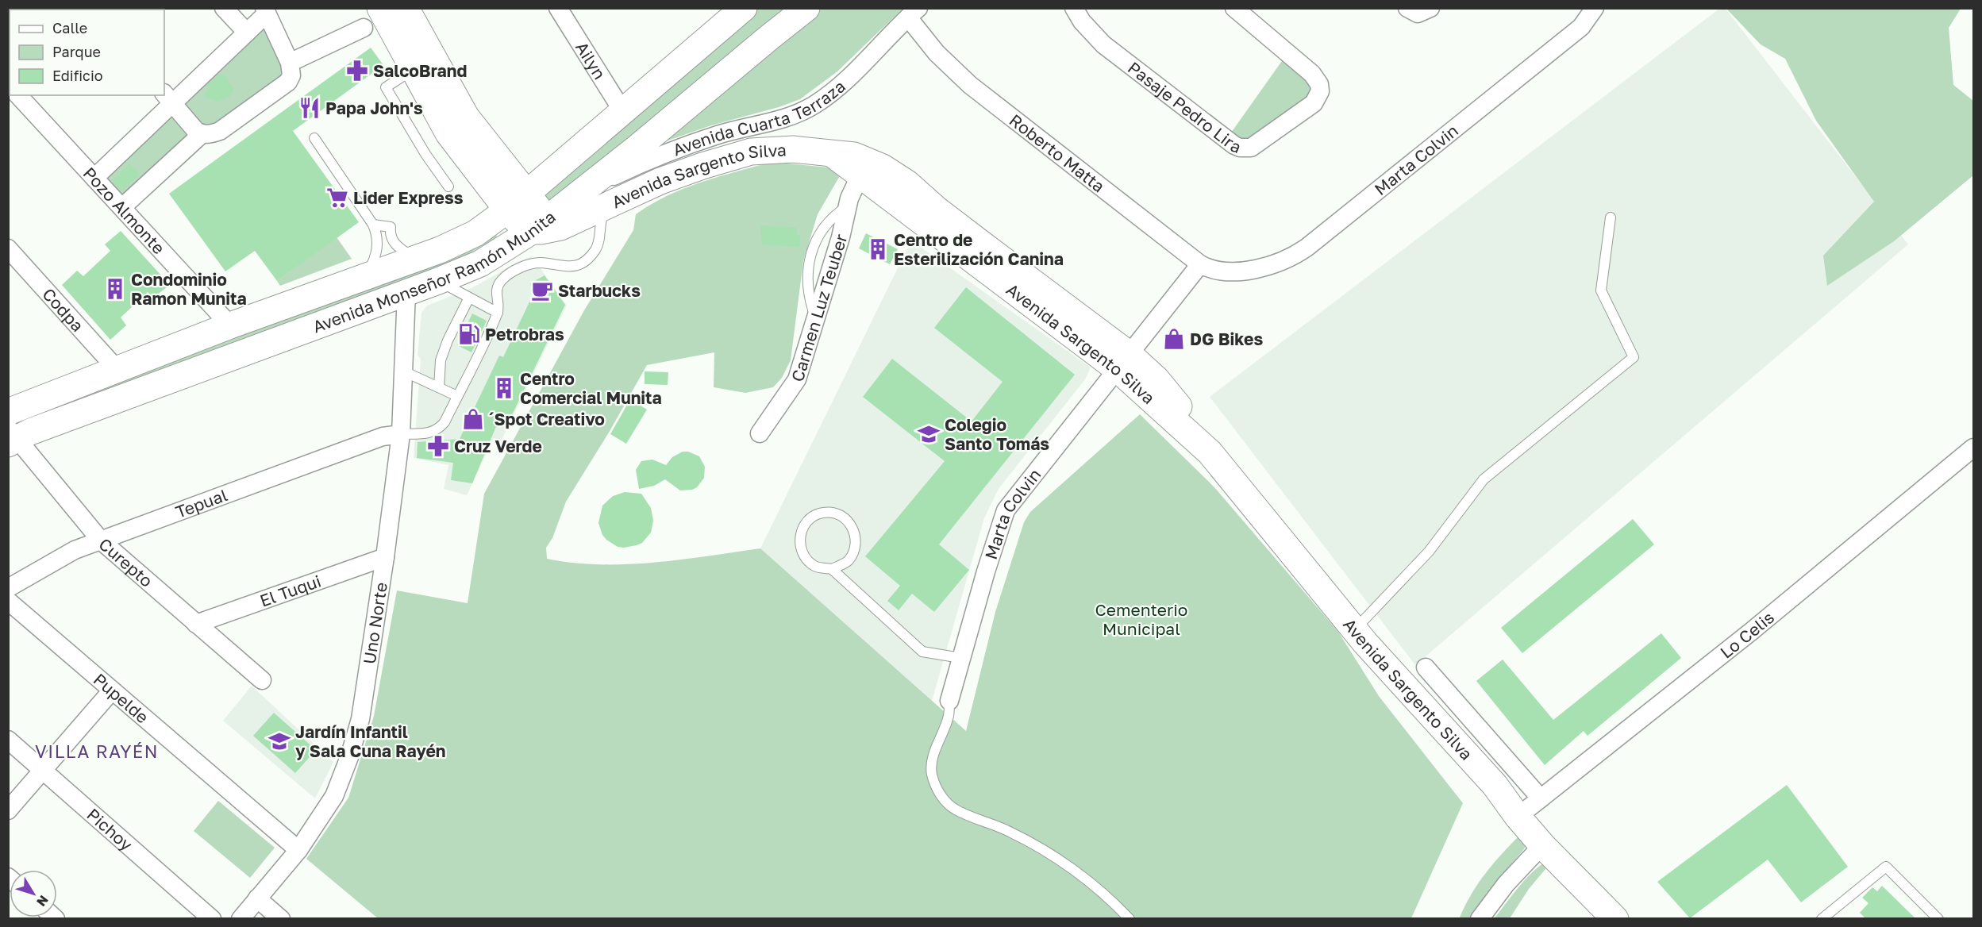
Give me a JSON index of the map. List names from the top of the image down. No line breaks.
{"streets":{"main road":["Avenida Sargento Silva","Avenida Monseñor Ramón Munita"],"street":["Ailyn","Pasaje Pedro Lira","Avenida Cuarta Terraza","Roberto Matta","Marta Colvin","Pozo Almonte","Carmen Luz Teuber","Codpa","Tepual","Curepto","El Tuqui","Uno Norte","Lo Celis","Pupelde","Pichoy"]},"crossings":[["Ailyn","Avenida Monseñor Ramón Munita"],["Avenida Cuarta Terraza","Roberto Matta"],["Avenida Cuarta Terraza","Avenida Sargento Silva"],["Avenida Cuarta Terraza","Avenida Monseñor Ramón Munita"],["Roberto Matta","Marta Colvin"],["Marta Colvin","Avenida Sargento Silva"],["Avenida Sargento Silva","Avenida Monseñor Ramón Munita"],["Avenida Sargento Silva","Carmen Luz Teuber"],["Avenida Sargento Silva","Lo Celis"],["Pozo Almonte","Avenida Monseñor Ramón Munita"],["Avenida Monseñor Ramón Munita","Codpa"],["Avenida Monseñor Ramón Munita","Curepto"],["Avenida Monseñor Ramón Munita","Uno Norte"],["Tepual","Curepto"],["Tepual","Uno Norte"],["Curepto","El Tuqui"],["El Tuqui","Uno Norte"],["Uno Norte","Pupelde"]],"districts":["VILLA RAYÉN"],"parks":["Cementerio Municipal"],"places":{"pharmacy":["SalcoBrand","Cruz Verde"],"restaurant":["Papa John's"],"supermarket":["Lider Express"],"building":["Centro de Esterilización Canina","Condominio Ramon Munita","Centro Comercial Munita"],"cafe":["Starbucks"],"fuel station":["Petrobras"],"shop":["DG Bikes","´Spot Creativo"],"school or university":["Colegio Santo Tomás","Jardín Infantil y Sala Cuna Rayén"]},"legend":["Calle","Parque","Edificio"],"north":"bottom right"}
